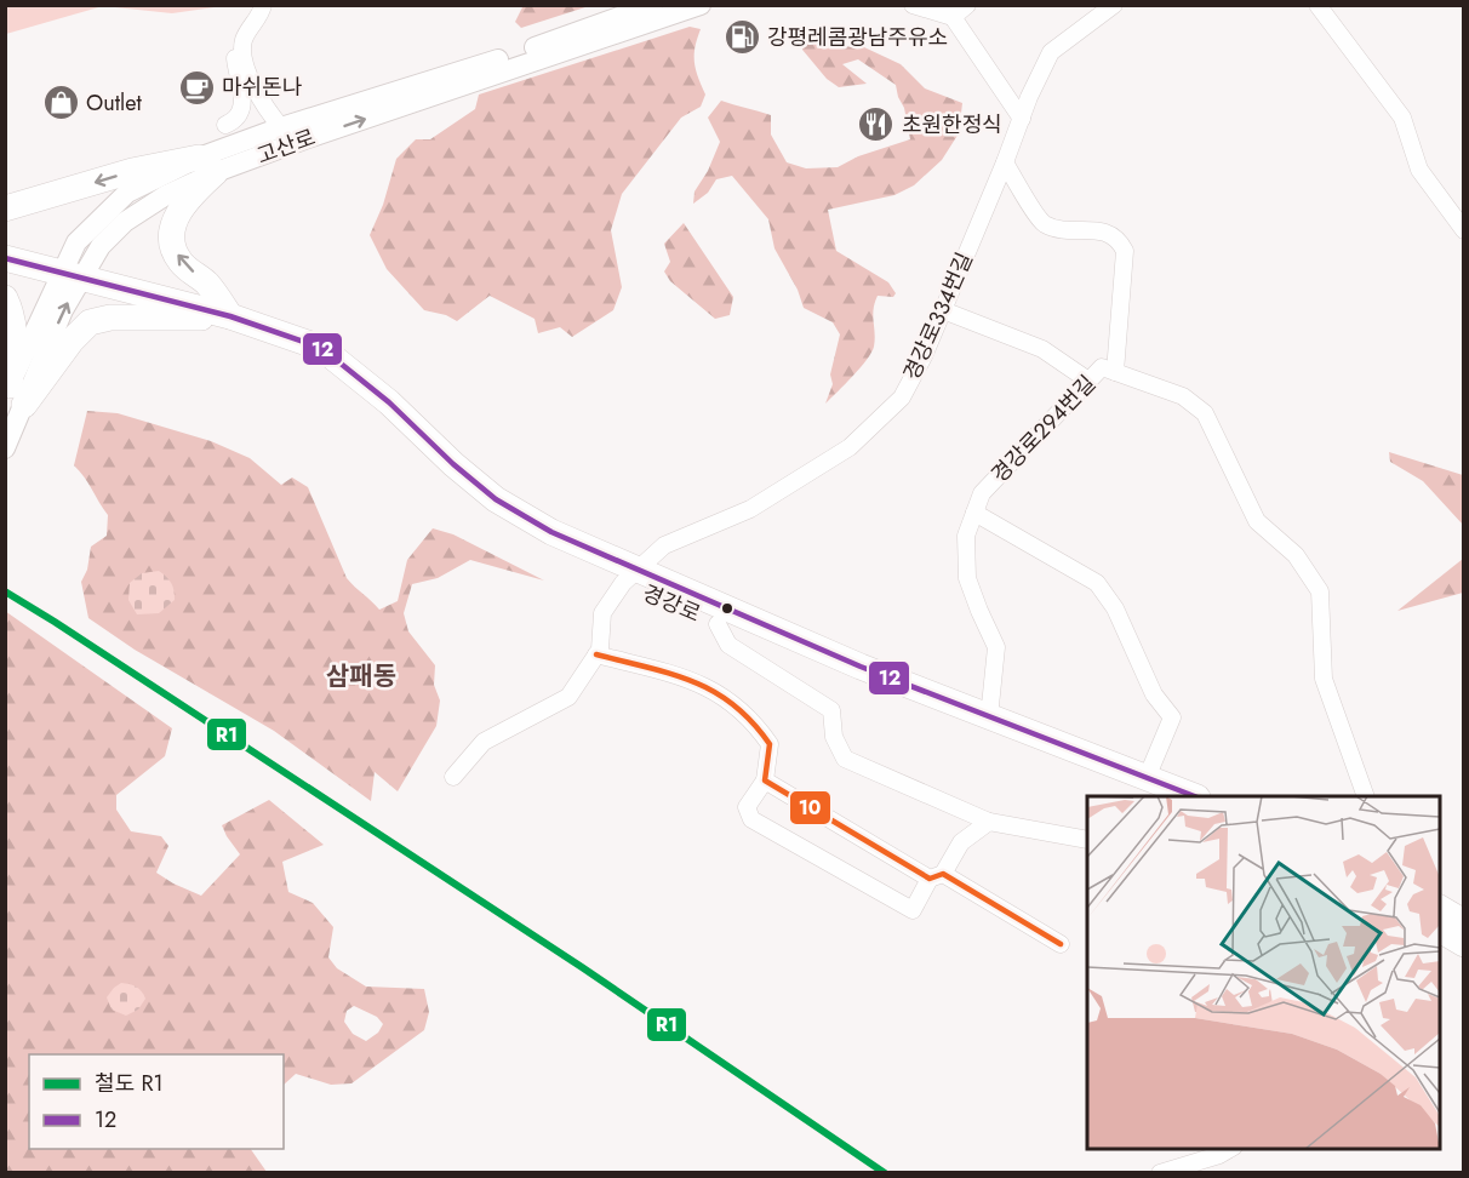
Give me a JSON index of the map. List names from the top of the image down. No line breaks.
{"streets":{"main road":["경강로"],"street":["고산로","경강로334번길","경강로294번길"]},"crossings":[["고산로","경강로"],["경강로334번길","경강로"],["경강로294번길","경강로"]],"districts":["삼패동"],"places":{"fuel station":["강평레콤광남주유소"],"cafe":["마쉬돈나"],"shop":["Outlet"],"restaurant":["초원한정식"]},"lines":["transit line 12","rail line R1","transit line 10"],"legend":["철도 R1","12"]}
